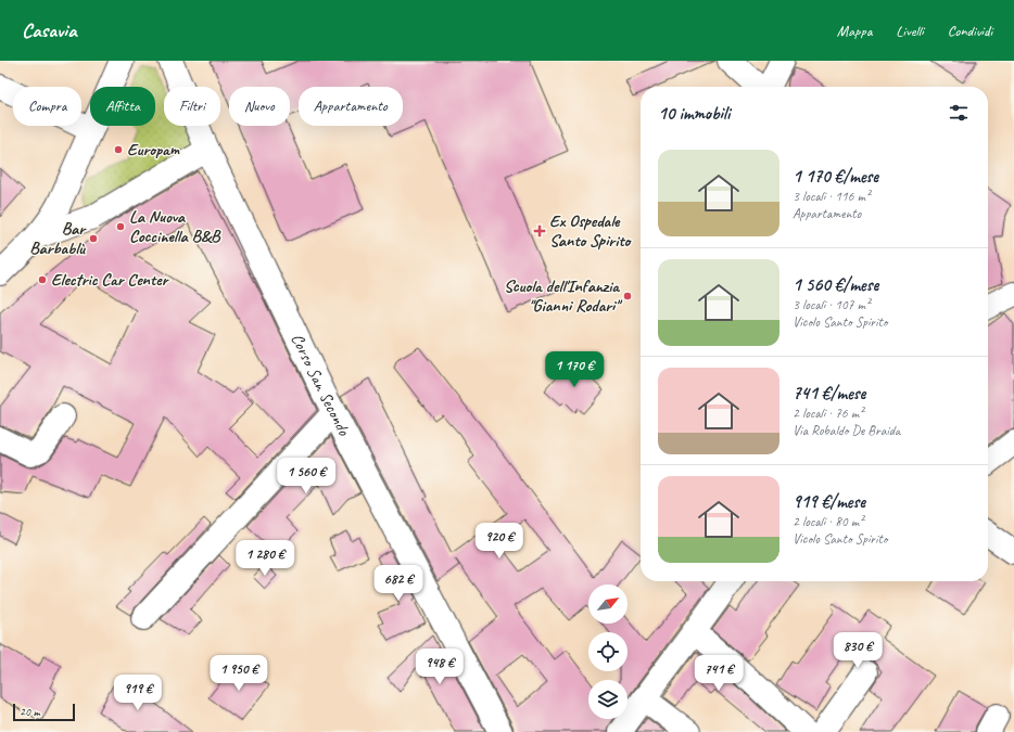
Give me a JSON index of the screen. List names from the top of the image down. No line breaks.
{"streets":{"street":["Corso San Secondo"]},"places":{"other":["Europam","La Nuova Coccinella B&B","Bar Barbablù","Electric Car Center","Scuola dell'Infanzia \"Gianni Rodari\""],"health":["Ex Ospedale Santo Spirito"]},"scale_bar":"20 m","north":"top right","page":{"header":"Casavia","nav":["Mappa","Livelli","Condividi"],"chip":["Compra","Affitta","Filtri","Nuovo","Appartamento"],"heading":"10 immobili","list":[{"name":"1 170 €/mese","note":"3 locali · 116 m² · Appartamento"},{"name":"1 560 €/mese","note":"3 locali · 107 m² · Vicolo Santo Spirito"},{"name":"741 €/mese","note":"2 locali · 76 m² · Via Robaldo De Braida"},{"name":"919 €/mese","note":"2 locali · 80 m² · Vicolo Santo Spirito"}],"price":["1 170 €","1 560 €","920 €","1 280 €","682 €","830 €","948 €","1 950 €","741 €","919 €"],"scale":"20 m"}}
